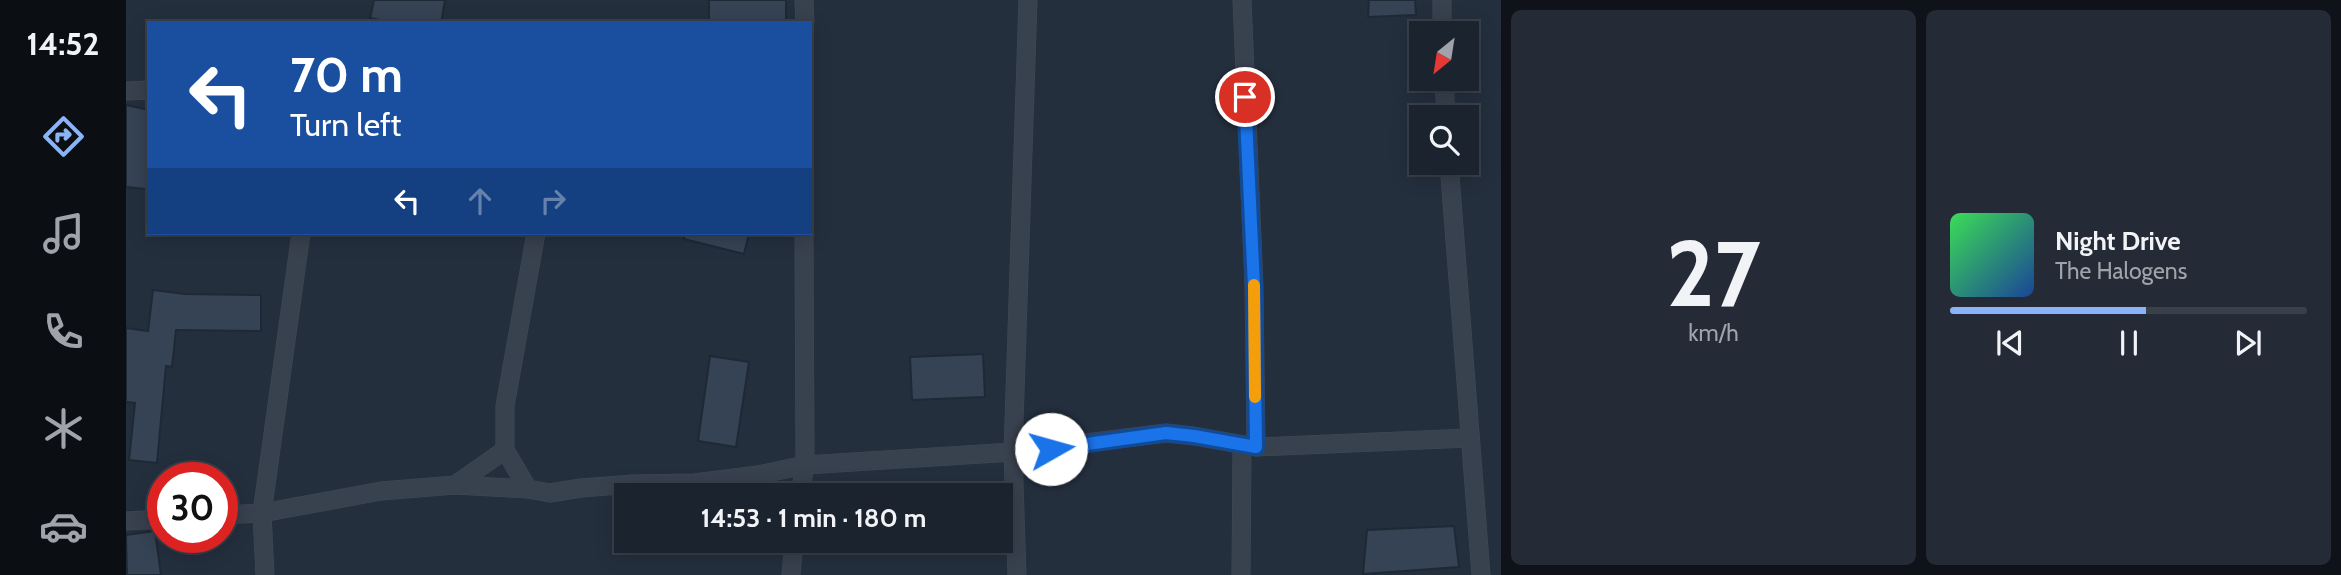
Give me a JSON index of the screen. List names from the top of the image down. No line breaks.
{"north":"bottom left","page":{"tabs":"14:52","tile":["27","km/h"],"turn":["70 m","Turn left"],"song":["Night Drive","The Halogens"],"limit":"30","trip":"14:53 · 1 min · 180 m"}}
